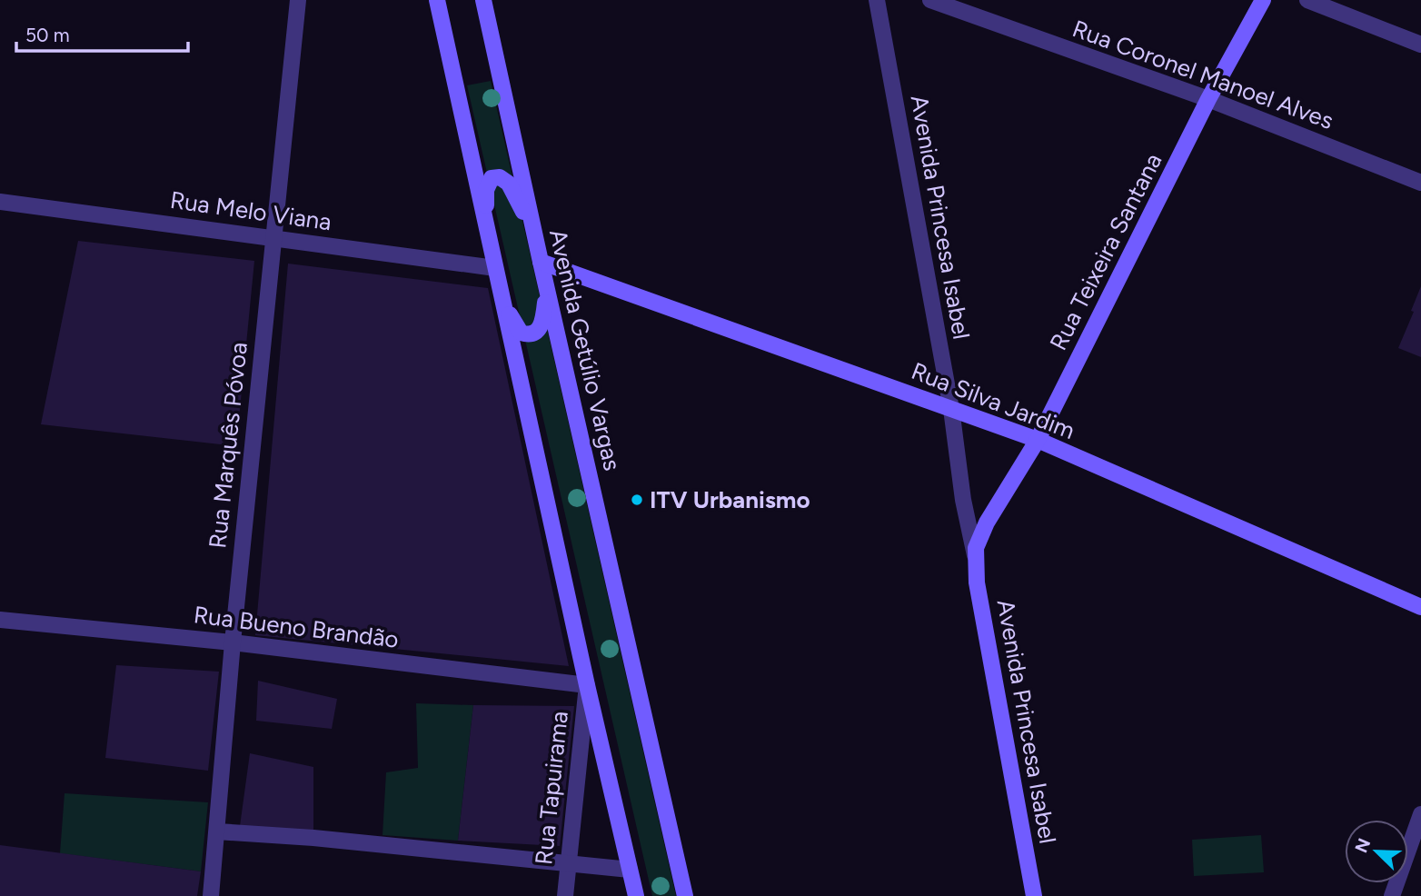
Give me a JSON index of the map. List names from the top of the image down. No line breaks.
{"streets":{"main road":["Avenida Princesa Isabel","Rua Teixeira Santana","Avenida Getúlio Vargas","Rua Silva Jardim"],"street":["Rua Coronel Manoel Alves","Rua Melo Viana","Rua Marquês Póvoa","Rua Bueno Brandão","Rua Tapuirama"]},"crossings":[["Rua Coronel Manoel Alves","Rua Teixeira Santana"],["Rua Melo Viana","Rua Marquês Póvoa"],["Avenida Princesa Isabel","Rua Teixeira Santana"],["Avenida Princesa Isabel","Rua Silva Jardim"],["Rua Teixeira Santana","Rua Silva Jardim"],["Avenida Getúlio Vargas","Rua Silva Jardim"],["Rua Marquês Póvoa","Rua Bueno Brandão"],["Rua Bueno Brandão","Rua Tapuirama"]],"places":["ITV Urbanismo"],"scale_bar":"50 m","north":"top left"}
